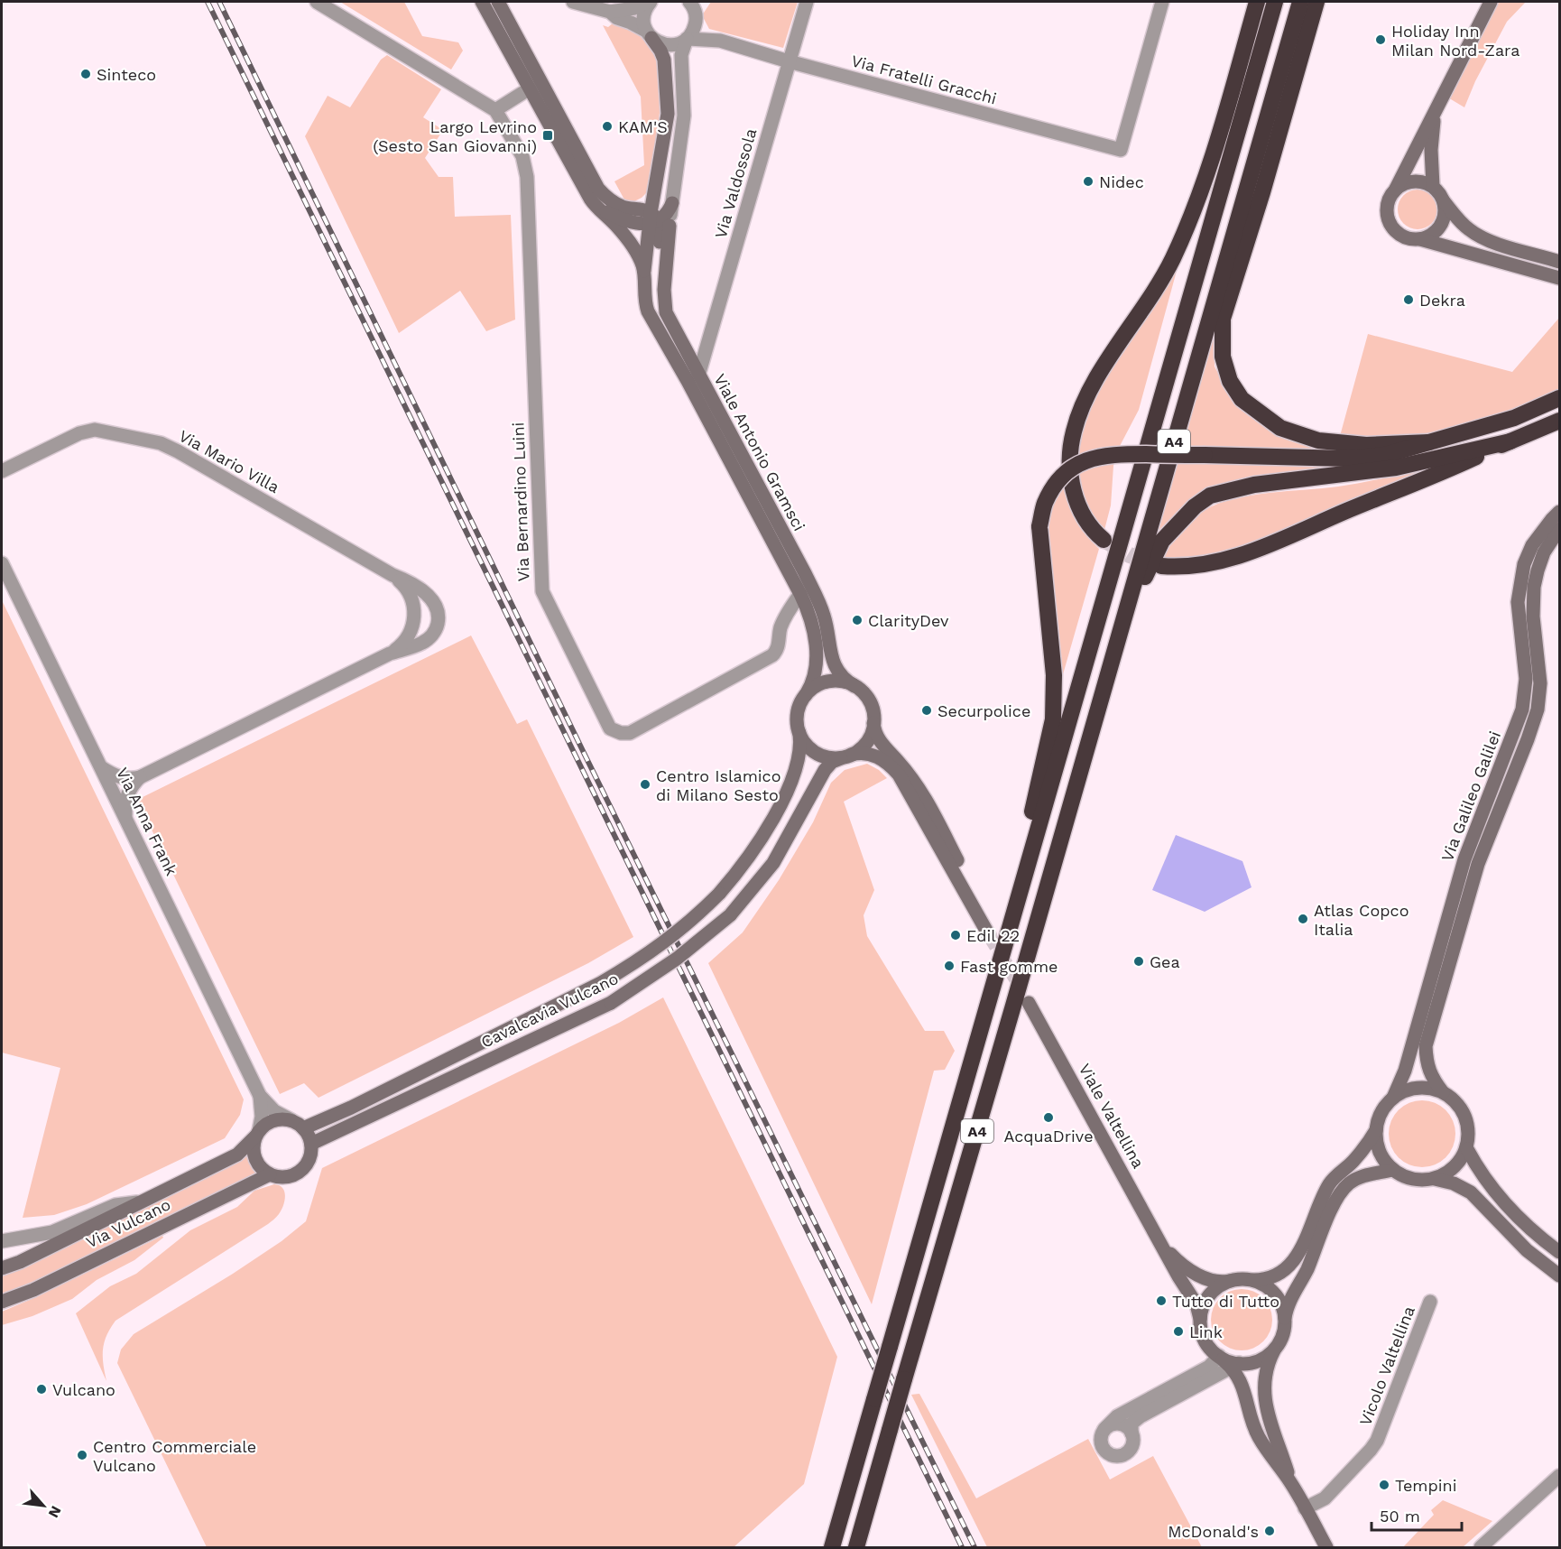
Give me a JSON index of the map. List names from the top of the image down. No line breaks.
{"streets":{"highway":["A4"],"main road":["Viale Antonio Gramsci","Via Galileo Galilei","Cavalcavia Vulcano","Viale Valtellina","Via Vulcano"],"street":["Via Fratelli Gracchi","Via Valdossola","Via Mario Villa","Via Bernardino Luini","Via Anna Frank","Vicolo Valtellina"]},"crossings":[["Via Fratelli Gracchi","Via Valdossola"],["Via Valdossola","Viale Antonio Gramsci"],["Viale Antonio Gramsci","Via Bernardino Luini"],["Viale Antonio Gramsci","Cavalcavia Vulcano"],["Via Anna Frank","Cavalcavia Vulcano"],["Via Anna Frank","Via Vulcano"],["Cavalcavia Vulcano","Via Vulcano"]],"places":{"other":["Holiday Inn Milan Nord-Zara","Sinteco","KAM'S","Nidec","Dekra","ClarityDev","Securpolice","Centro Islamico di Milano Sesto","Atlas Copco Italia","Edil 22","Gea","Fast gomme","AcquaDrive","Tutto di Tutto","Link","Vulcano","Centro Commerciale Vulcano","Tempini","McDonald's"],"transit":["Largo Levrino (Sesto San Giovanni)"]},"scale_bar":"50 m","north":"bottom right"}
